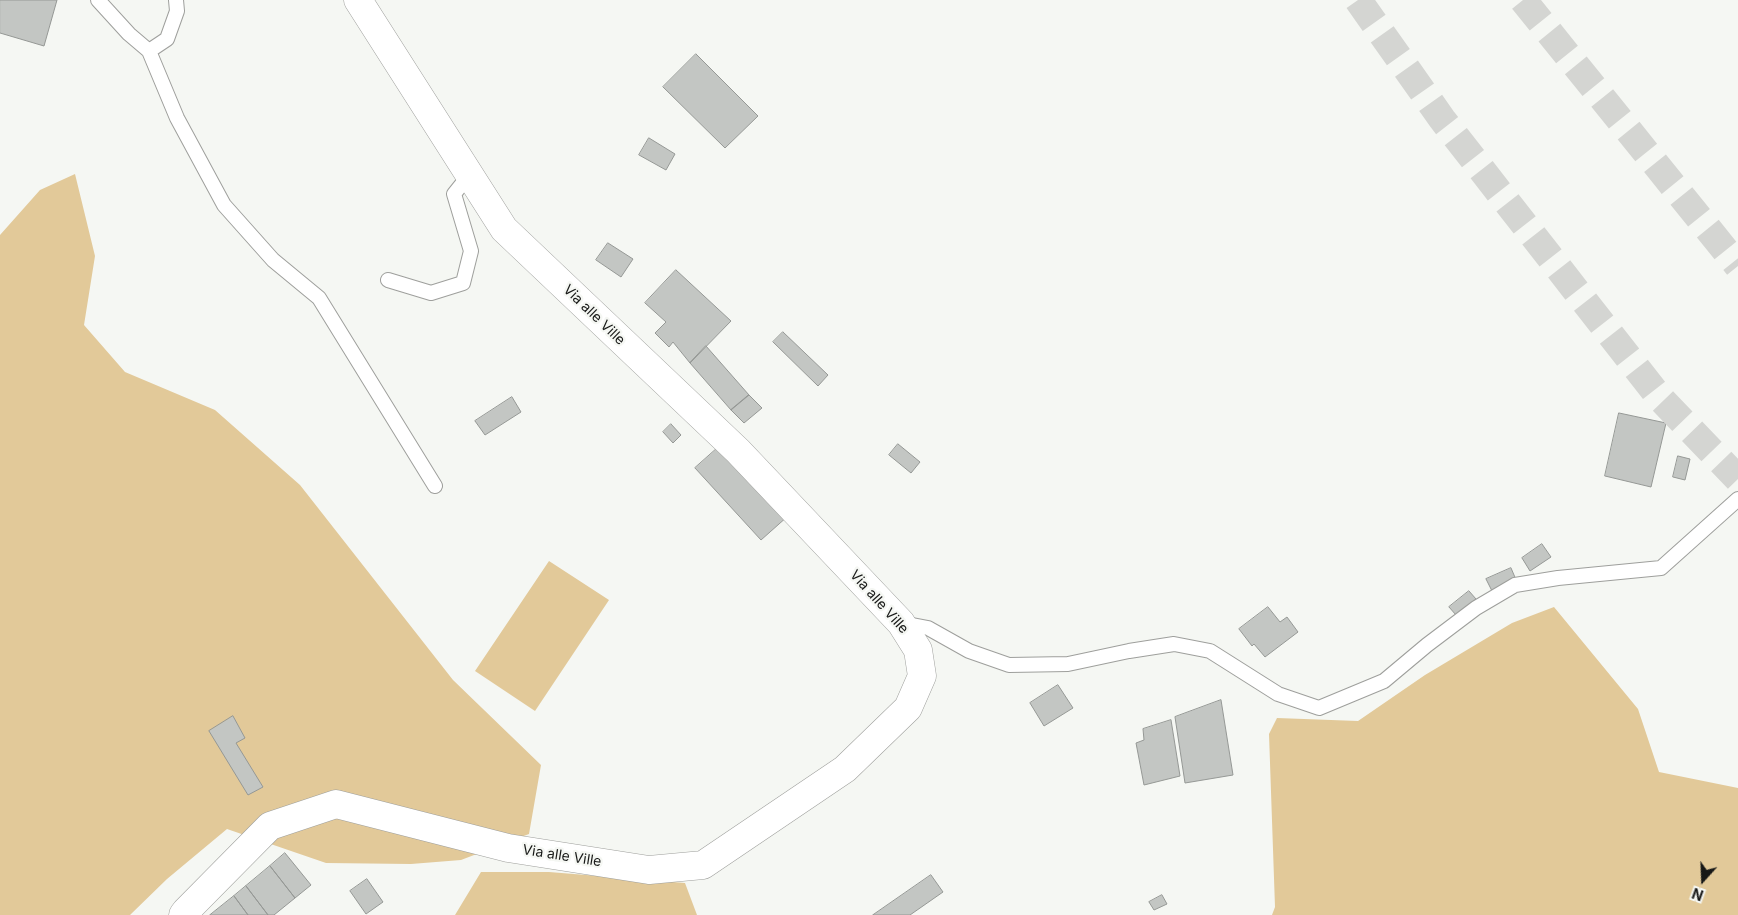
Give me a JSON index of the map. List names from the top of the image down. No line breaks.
{"streets":{"street":["Via alle Ville"]},"north":"bottom"}
